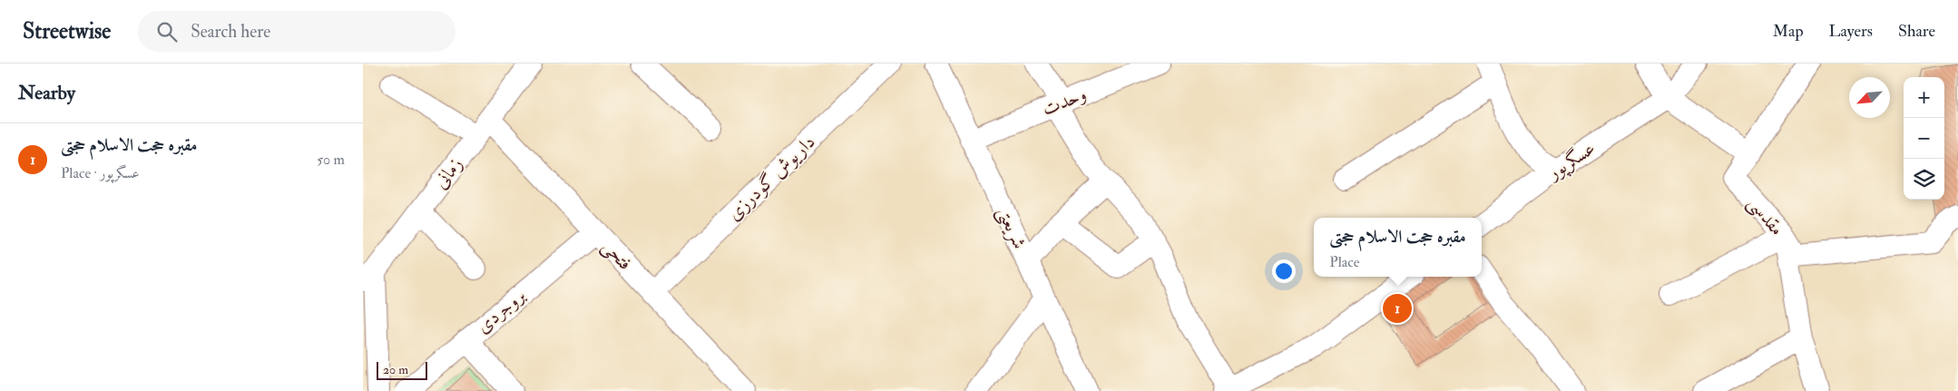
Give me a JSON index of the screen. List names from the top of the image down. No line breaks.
{"streets":{"street":["وحدت","عسگرپور","زمانی","داریوش گودرزی","مقدسی","شریعتی","فتحی","بروجردی"]},"crossings":[["وحدت","شریعتی"],["زمانی","فتحی"],["داریوش گودرزی","فتحی"],["فتحی","بروجردی"]],"scale_bar":"20 m","north":"bottom left","page":{"header":"Streetwise","search":"Search here","nav":["Map","Layers","Share"],"heading":"Nearby","map_buttons":["+","−"],"list":[{"mark":"1","name":"مقبره حجت الاسلام حجتی","note":"Place · عسگرپور","value":"50 m"}],"popup":["مقبره حجت الاسلام حجتی","Place"],"pins":"1","scale":"20 m"}}
